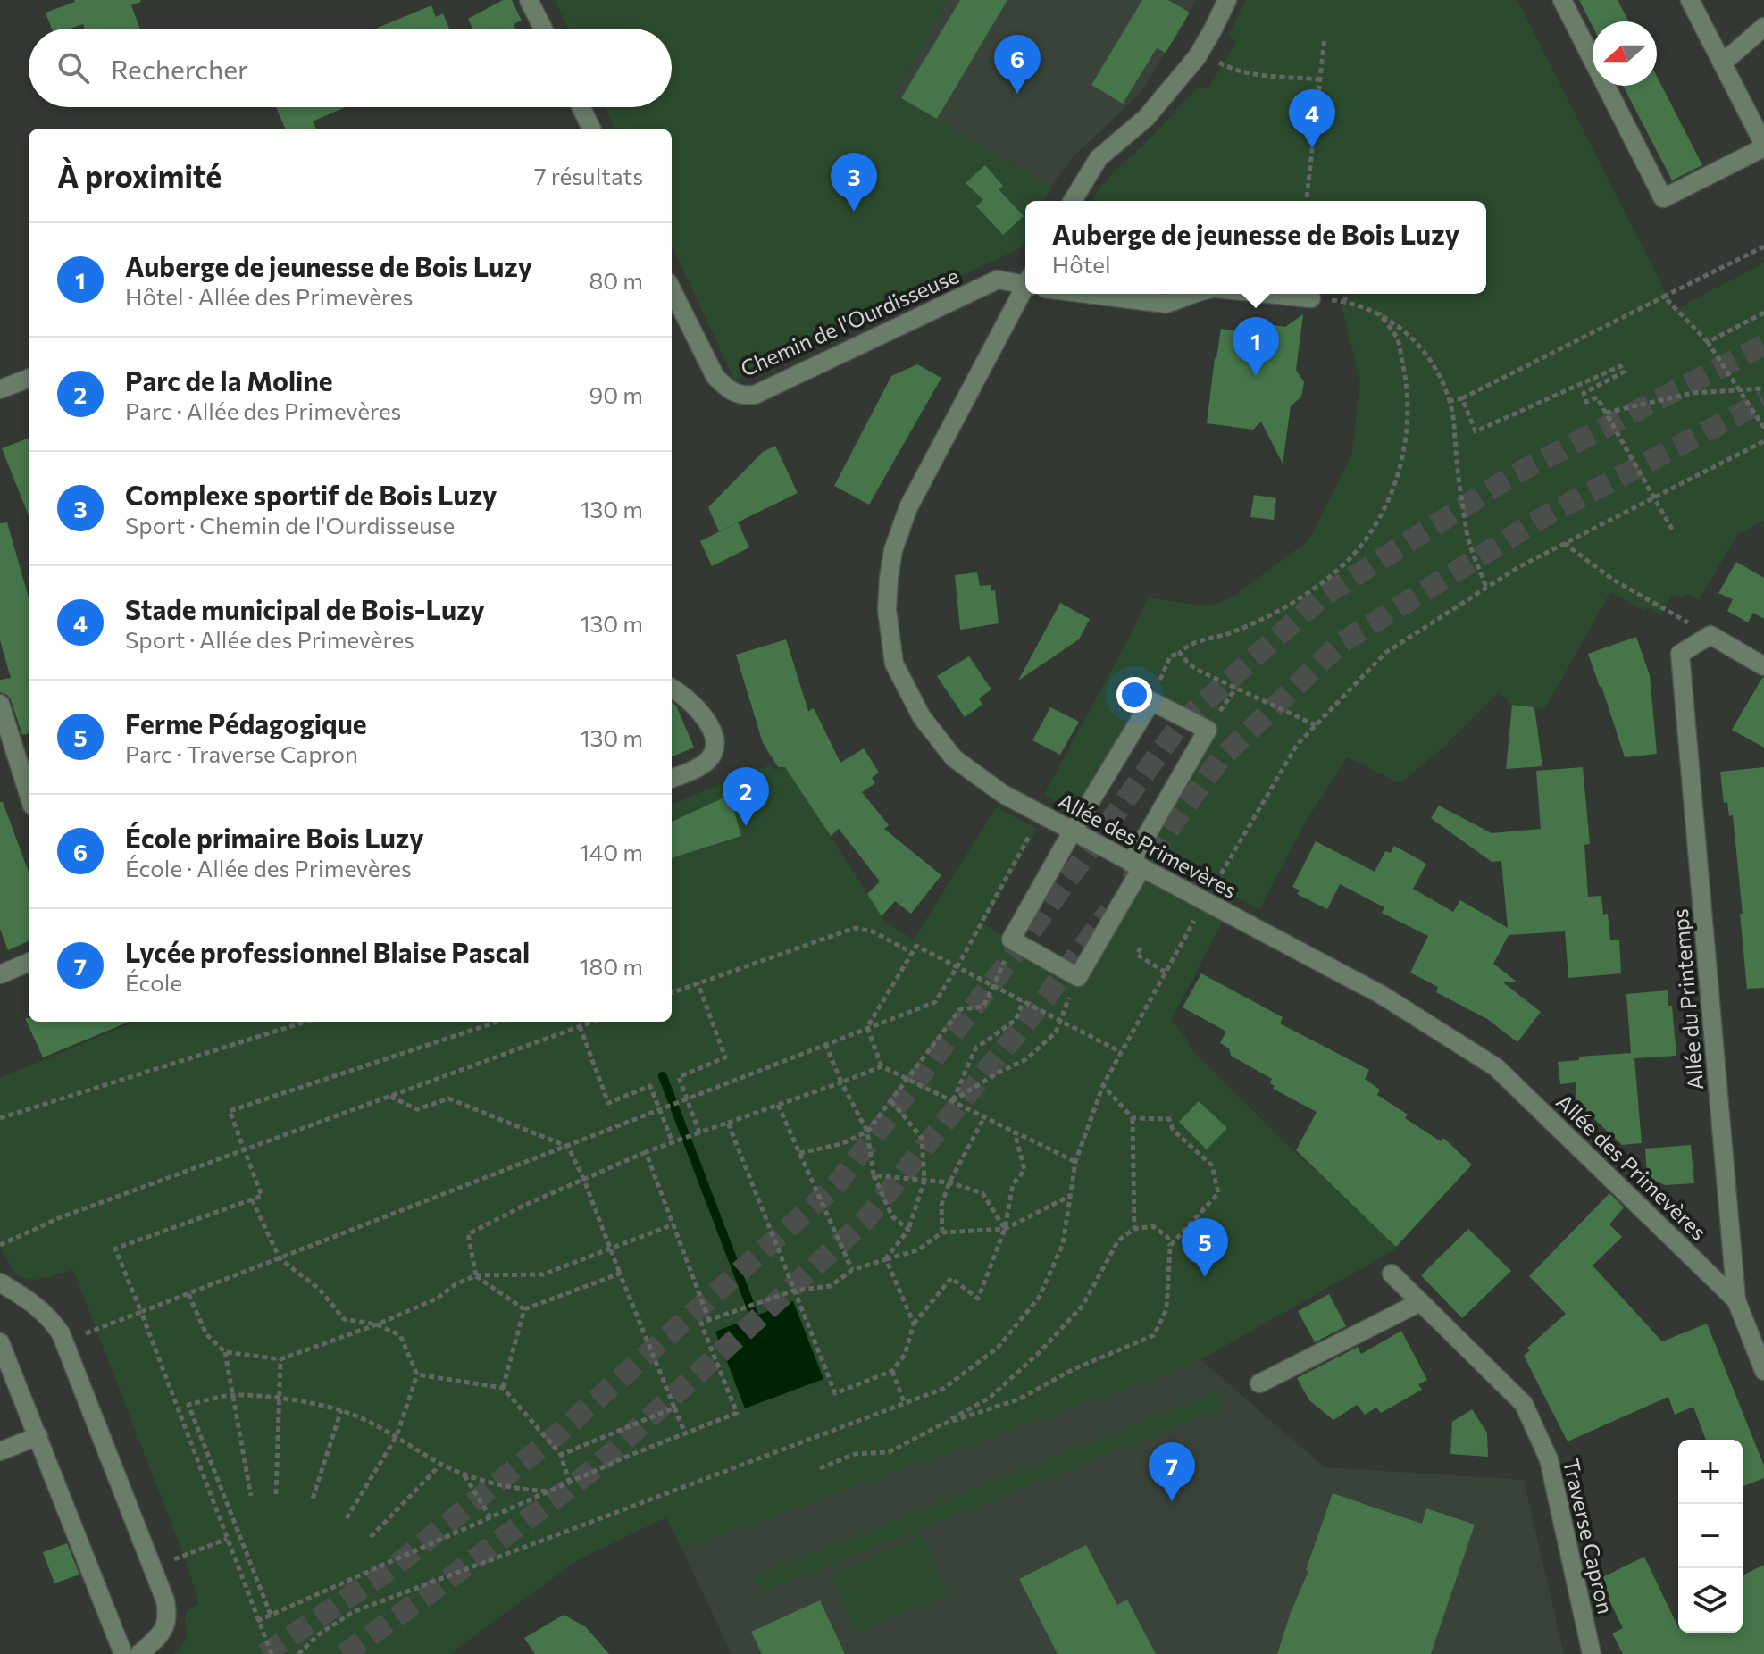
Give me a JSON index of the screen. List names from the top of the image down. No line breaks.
{"streets":{"street":["Chemin de l'Ourdisseuse","Allée des Primevères","Allée du Printemps","Traverse Capron"]},"crossings":[["Allée des Primevères","Allée du Printemps"]],"north":"left","page":{"search":"Rechercher","pins":["6","4","3","1","2","5","7"],"heading":["À proximité","7 résultats"],"popup":["Auberge de jeunesse de Bois Luzy","Hôtel"],"list":[{"mark":"1","name":"Auberge de jeunesse de Bois Luzy","note":"Hôtel · Allée des Primevères","value":"80 m"},{"mark":"2","name":"Parc de la Moline","note":"Parc · Allée des Primevères","value":"90 m"},{"mark":"3","name":"Complexe sportif de Bois Luzy","note":"Sport · Chemin de l'Ourdisseuse","value":"130 m"},{"mark":"4","name":"Stade municipal de Bois-Luzy","note":"Sport · Allée des Primevères","value":"130 m"},{"mark":"5","name":"Ferme Pédagogique","note":"Parc · Traverse Capron","value":"130 m"},{"mark":"6","name":"École primaire Bois Luzy","note":"École · Allée des Primevères","value":"140 m"},{"mark":"7","name":"Lycée professionnel Blaise Pascal","note":"École","value":"180 m"}],"map_buttons":["+","−"]}}
